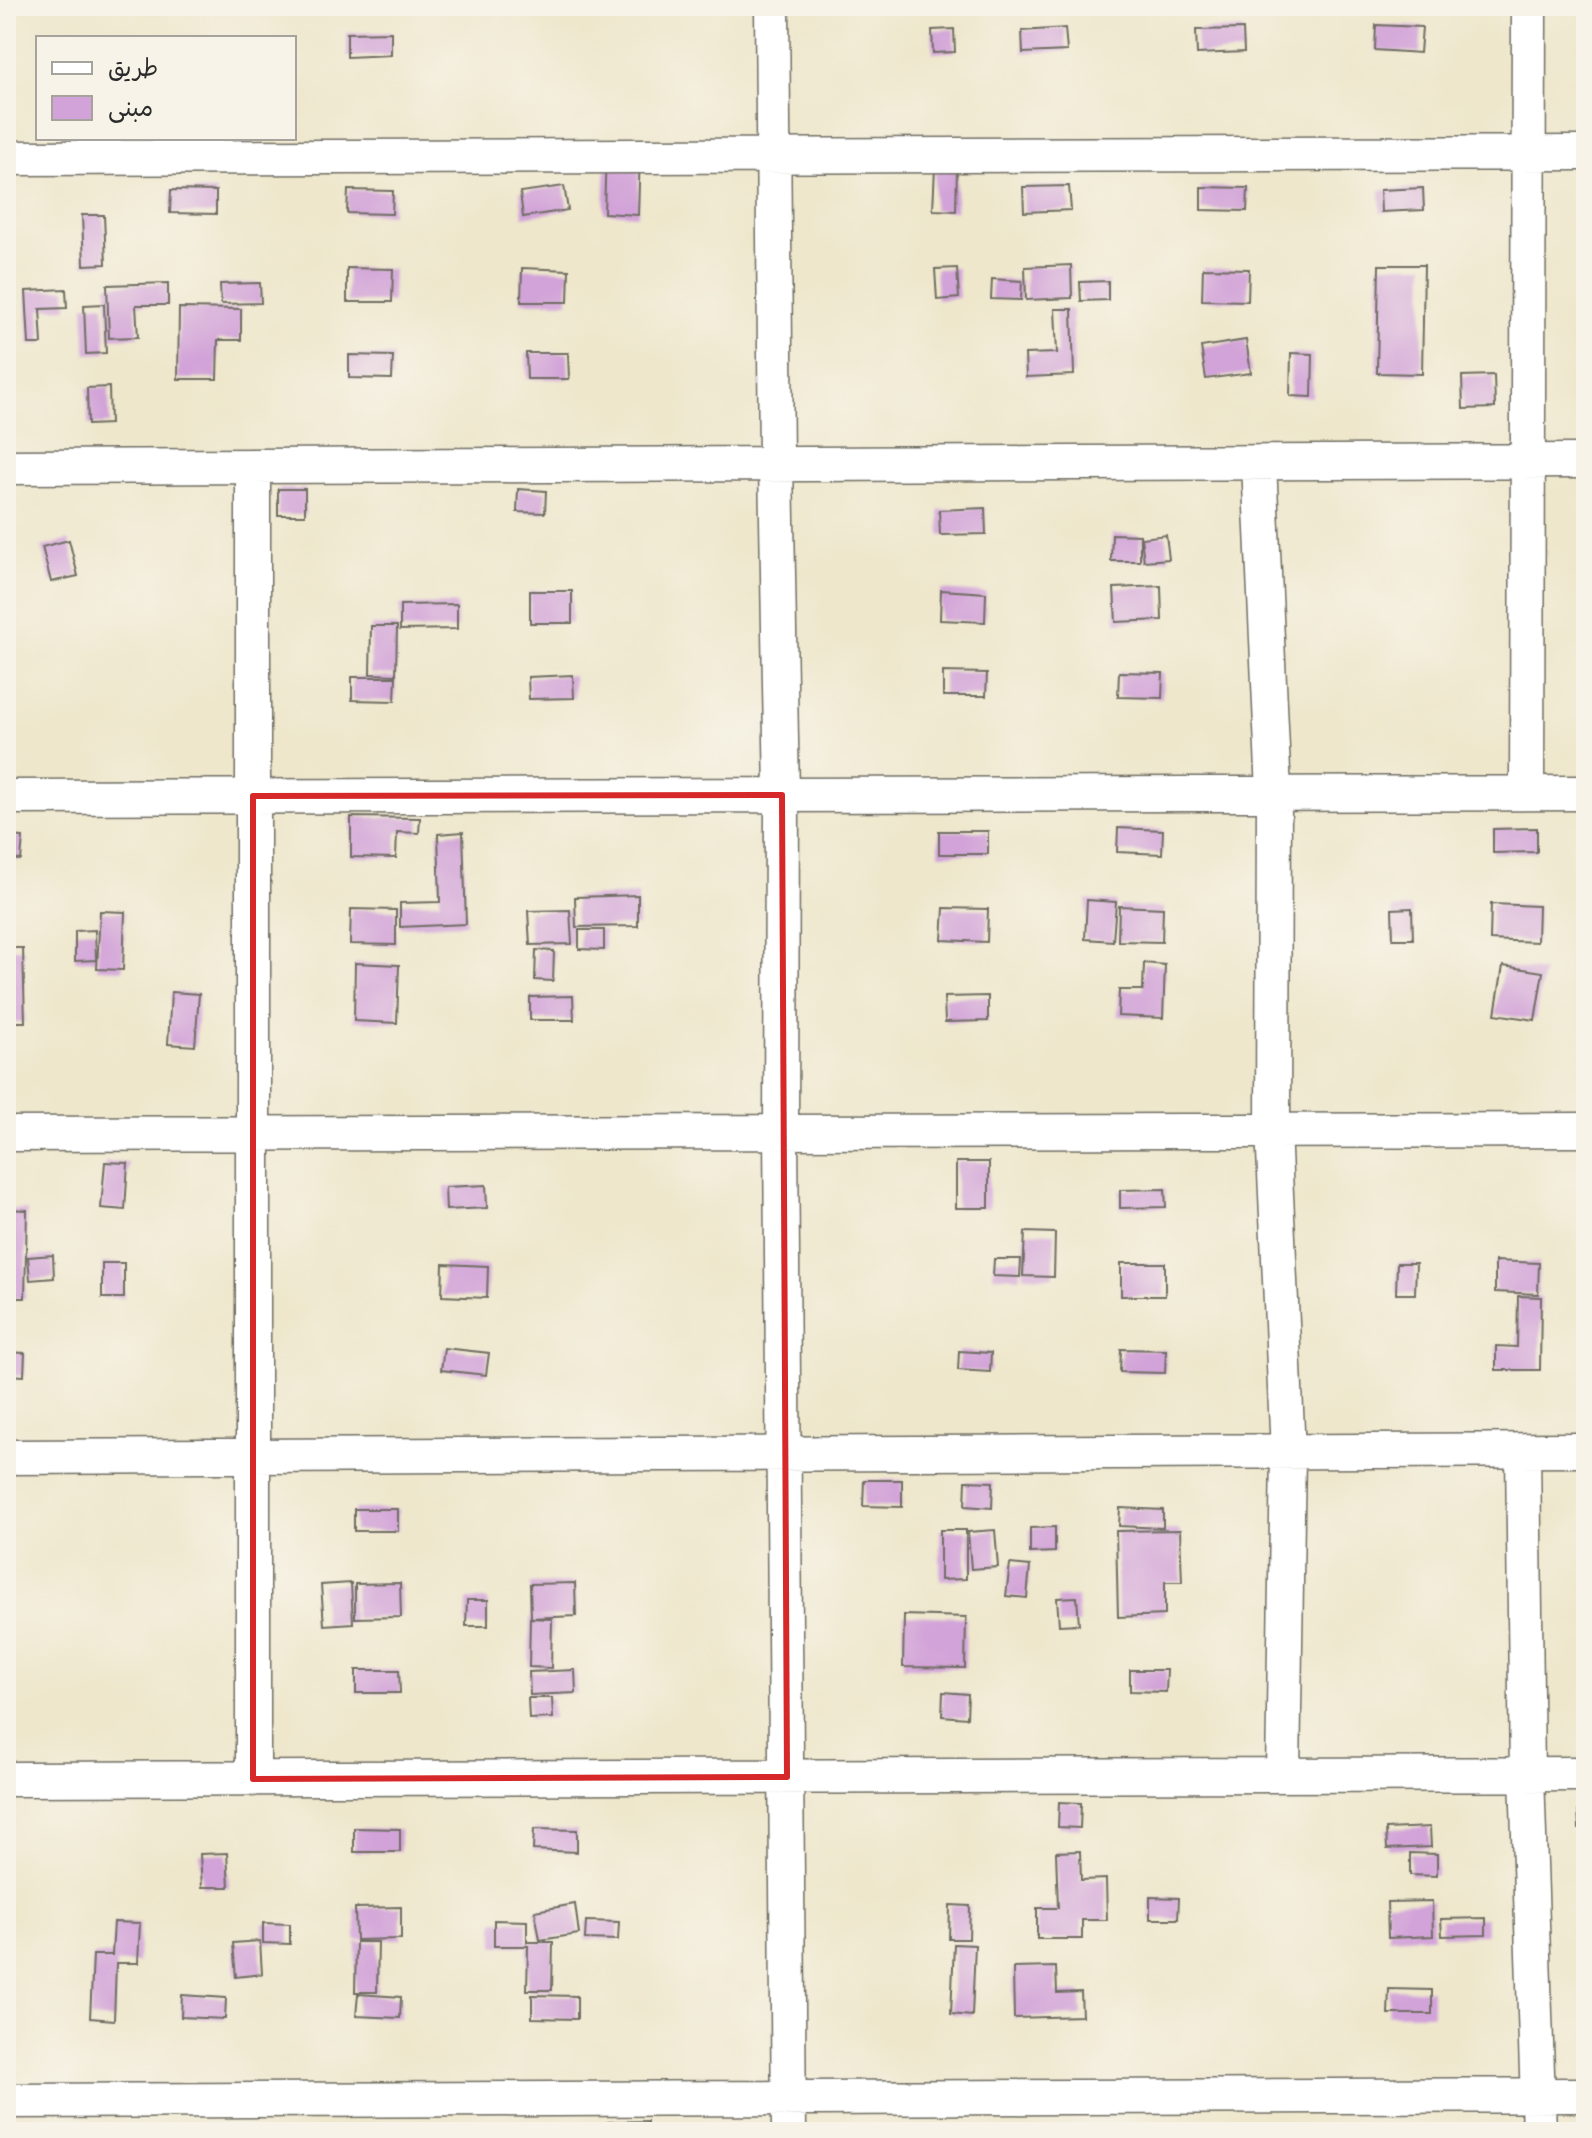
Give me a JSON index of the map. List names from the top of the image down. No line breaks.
{"legend":["طريق","مبنى"]}
